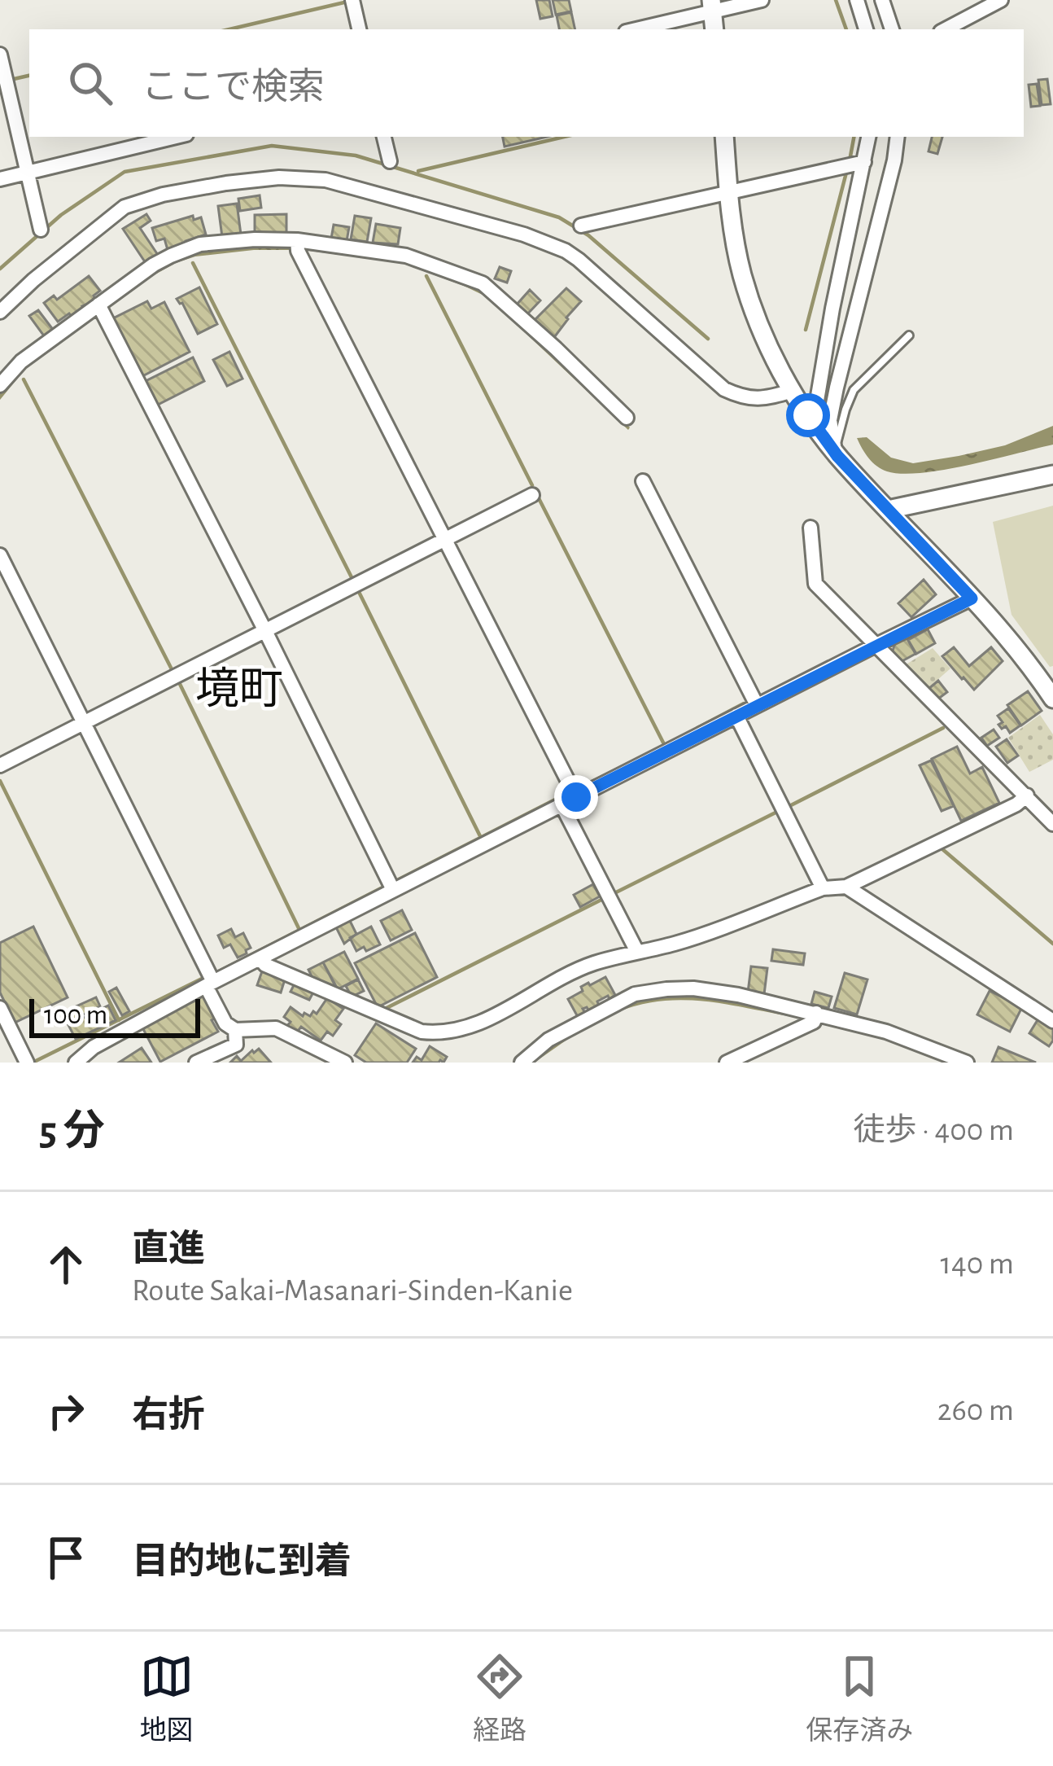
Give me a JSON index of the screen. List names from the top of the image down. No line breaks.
{"districts":["境町"],"scale_bar":"100 m","page":{"search":"ここで検索","scale":"100 m","heading":["5 分","徒歩 · 400 m"],"list":[["直進","Route Sakai-Masanari-Sinden-Kanie","140 m"],["右折","260 m"],"目的地に到着"],"nav":["地図","経路","保存済み"]}}
